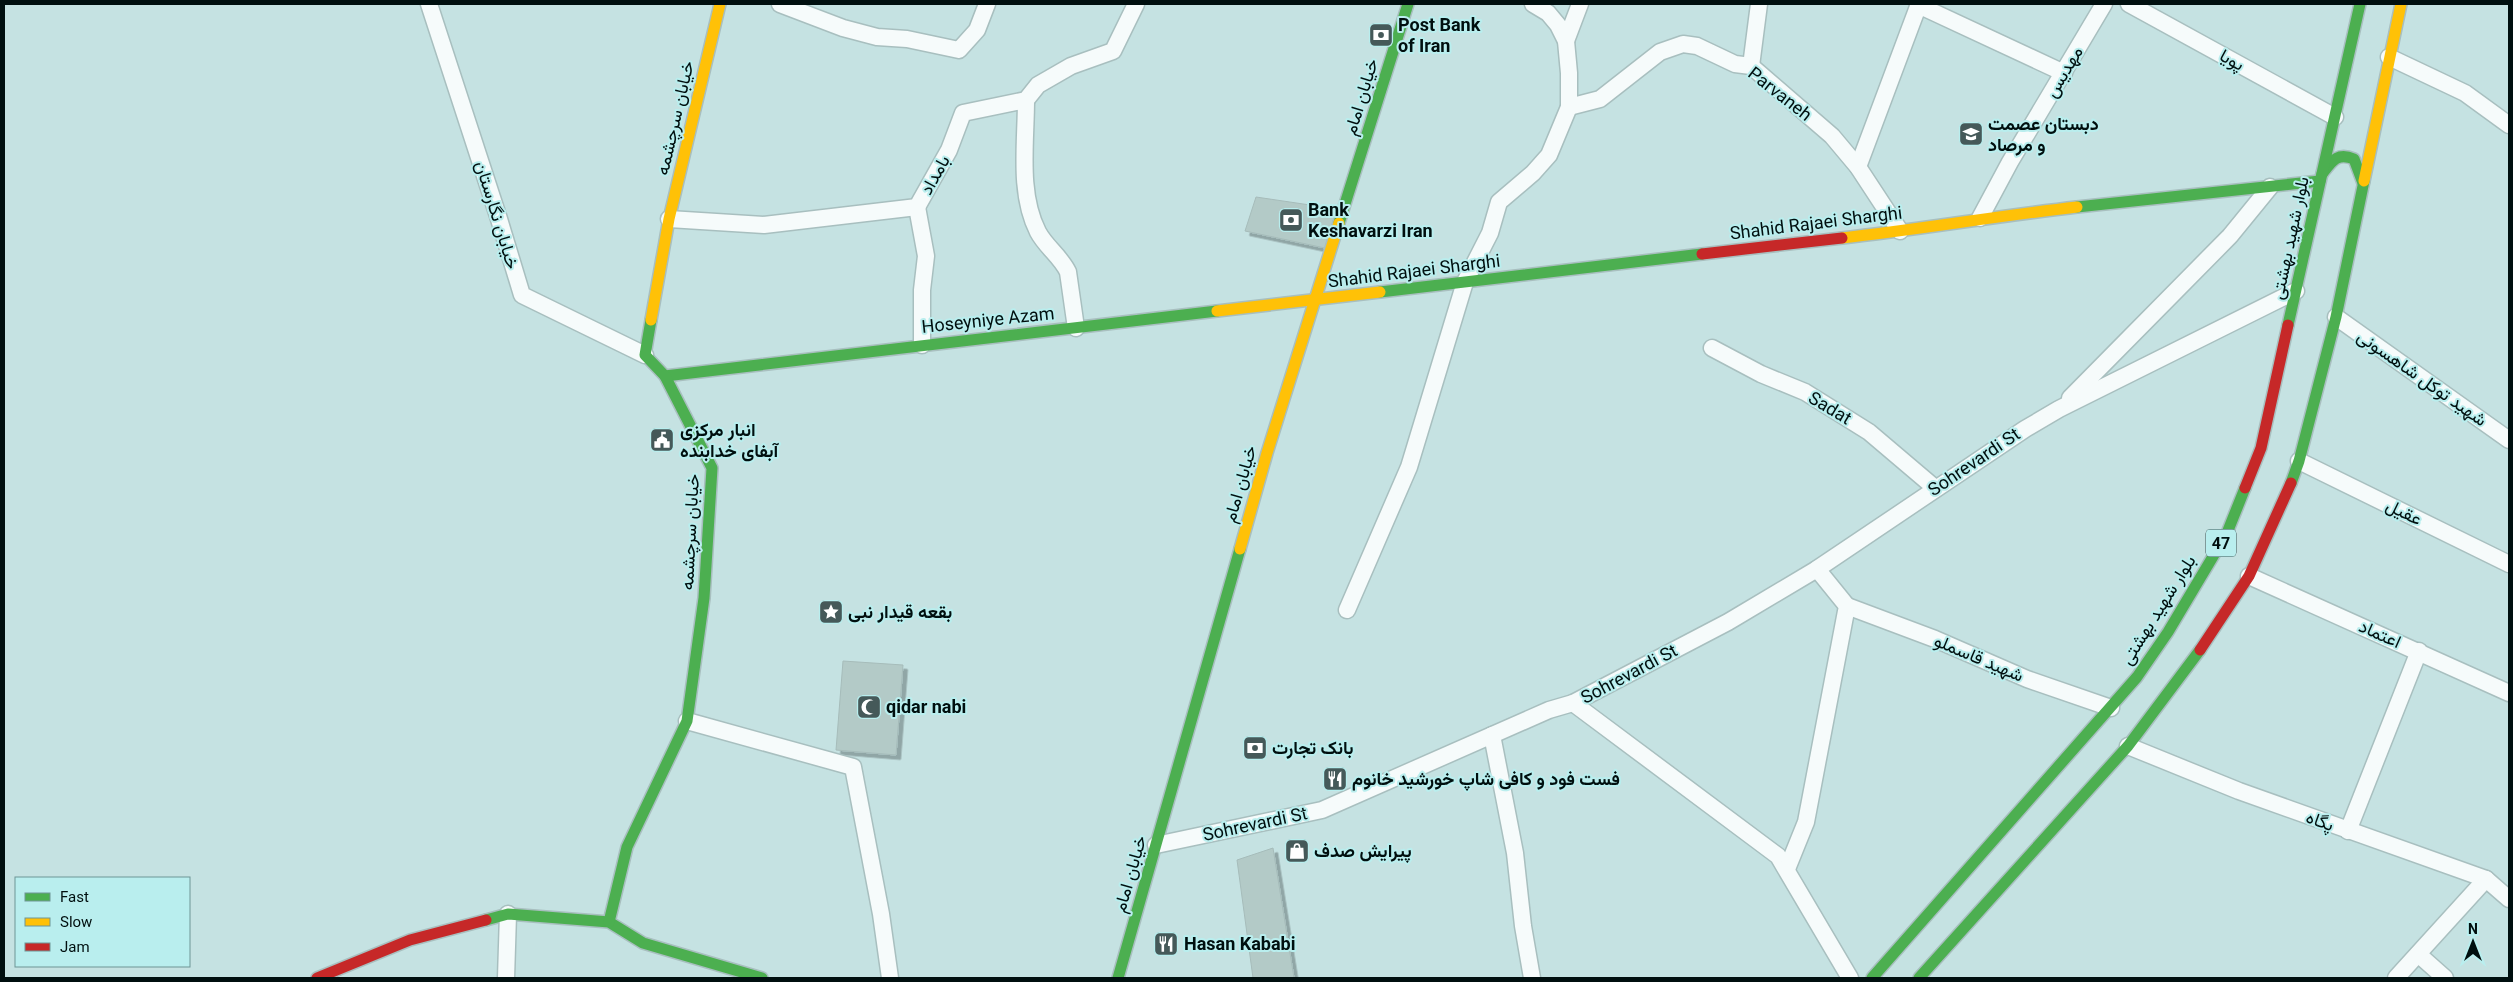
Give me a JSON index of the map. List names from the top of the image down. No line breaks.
{"streets":{"main road":["خیابان امام","خیابان سرچشمه","Shahid Rajaei Sharghi","بلوار شهید بهشتی","Hoseyniye Azam","47"],"street":["پویا","مهدیس","Parvaneh","بامداد","خیابان نگارستان","شهید توکل شاهسونی","Sadat","Sohrevardi St","عقیل","اعتماد","شهید قاسملو","پگاه"]},"crossings":[["پویا","بلوار شهید بهشتی"],["مهدیس","Shahid Rajaei Sharghi"],["Parvaneh","Shahid Rajaei Sharghi"],["خیابان امام","Shahid Rajaei Sharghi"],["خیابان امام","Hoseyniye Azam"],["خیابان امام","Sohrevardi St"],["خیابان سرچشمه","بامداد"],["خیابان سرچشمه","خیابان نگارستان"],["خیابان سرچشمه","Hoseyniye Azam"],["Shahid Rajaei Sharghi","بلوار شهید بهشتی"],["Shahid Rajaei Sharghi","Hoseyniye Azam"],["Shahid Rajaei Sharghi","Sohrevardi St"],["بلوار شهید بهشتی","Sohrevardi St"],["بلوار شهید بهشتی","شهید قاسملو"],["شهید توکل شاهسونی","47"],["Sadat","Sohrevardi St"],["عقیل","47"],["47","اعتماد"],["47","پگاه"]],"places":{"bank":["Post Bank of Iran","Bank Keshavarzi Iran","بانک تجارت"],"school or university":["دبستان عصمت و مرصاد"],"public building":["انبار مرکزی آبفای خدابنده"],"place":["بقعه قیدار نبی"],"mosque":["qidar nabi"],"restaurant":["فست فود و کافی شاپ خورشید خانوم","Hasan Kababi"],"shop":["پیرایش صدف"]},"legend":["Fast","Slow","Jam"],"north":"top"}
